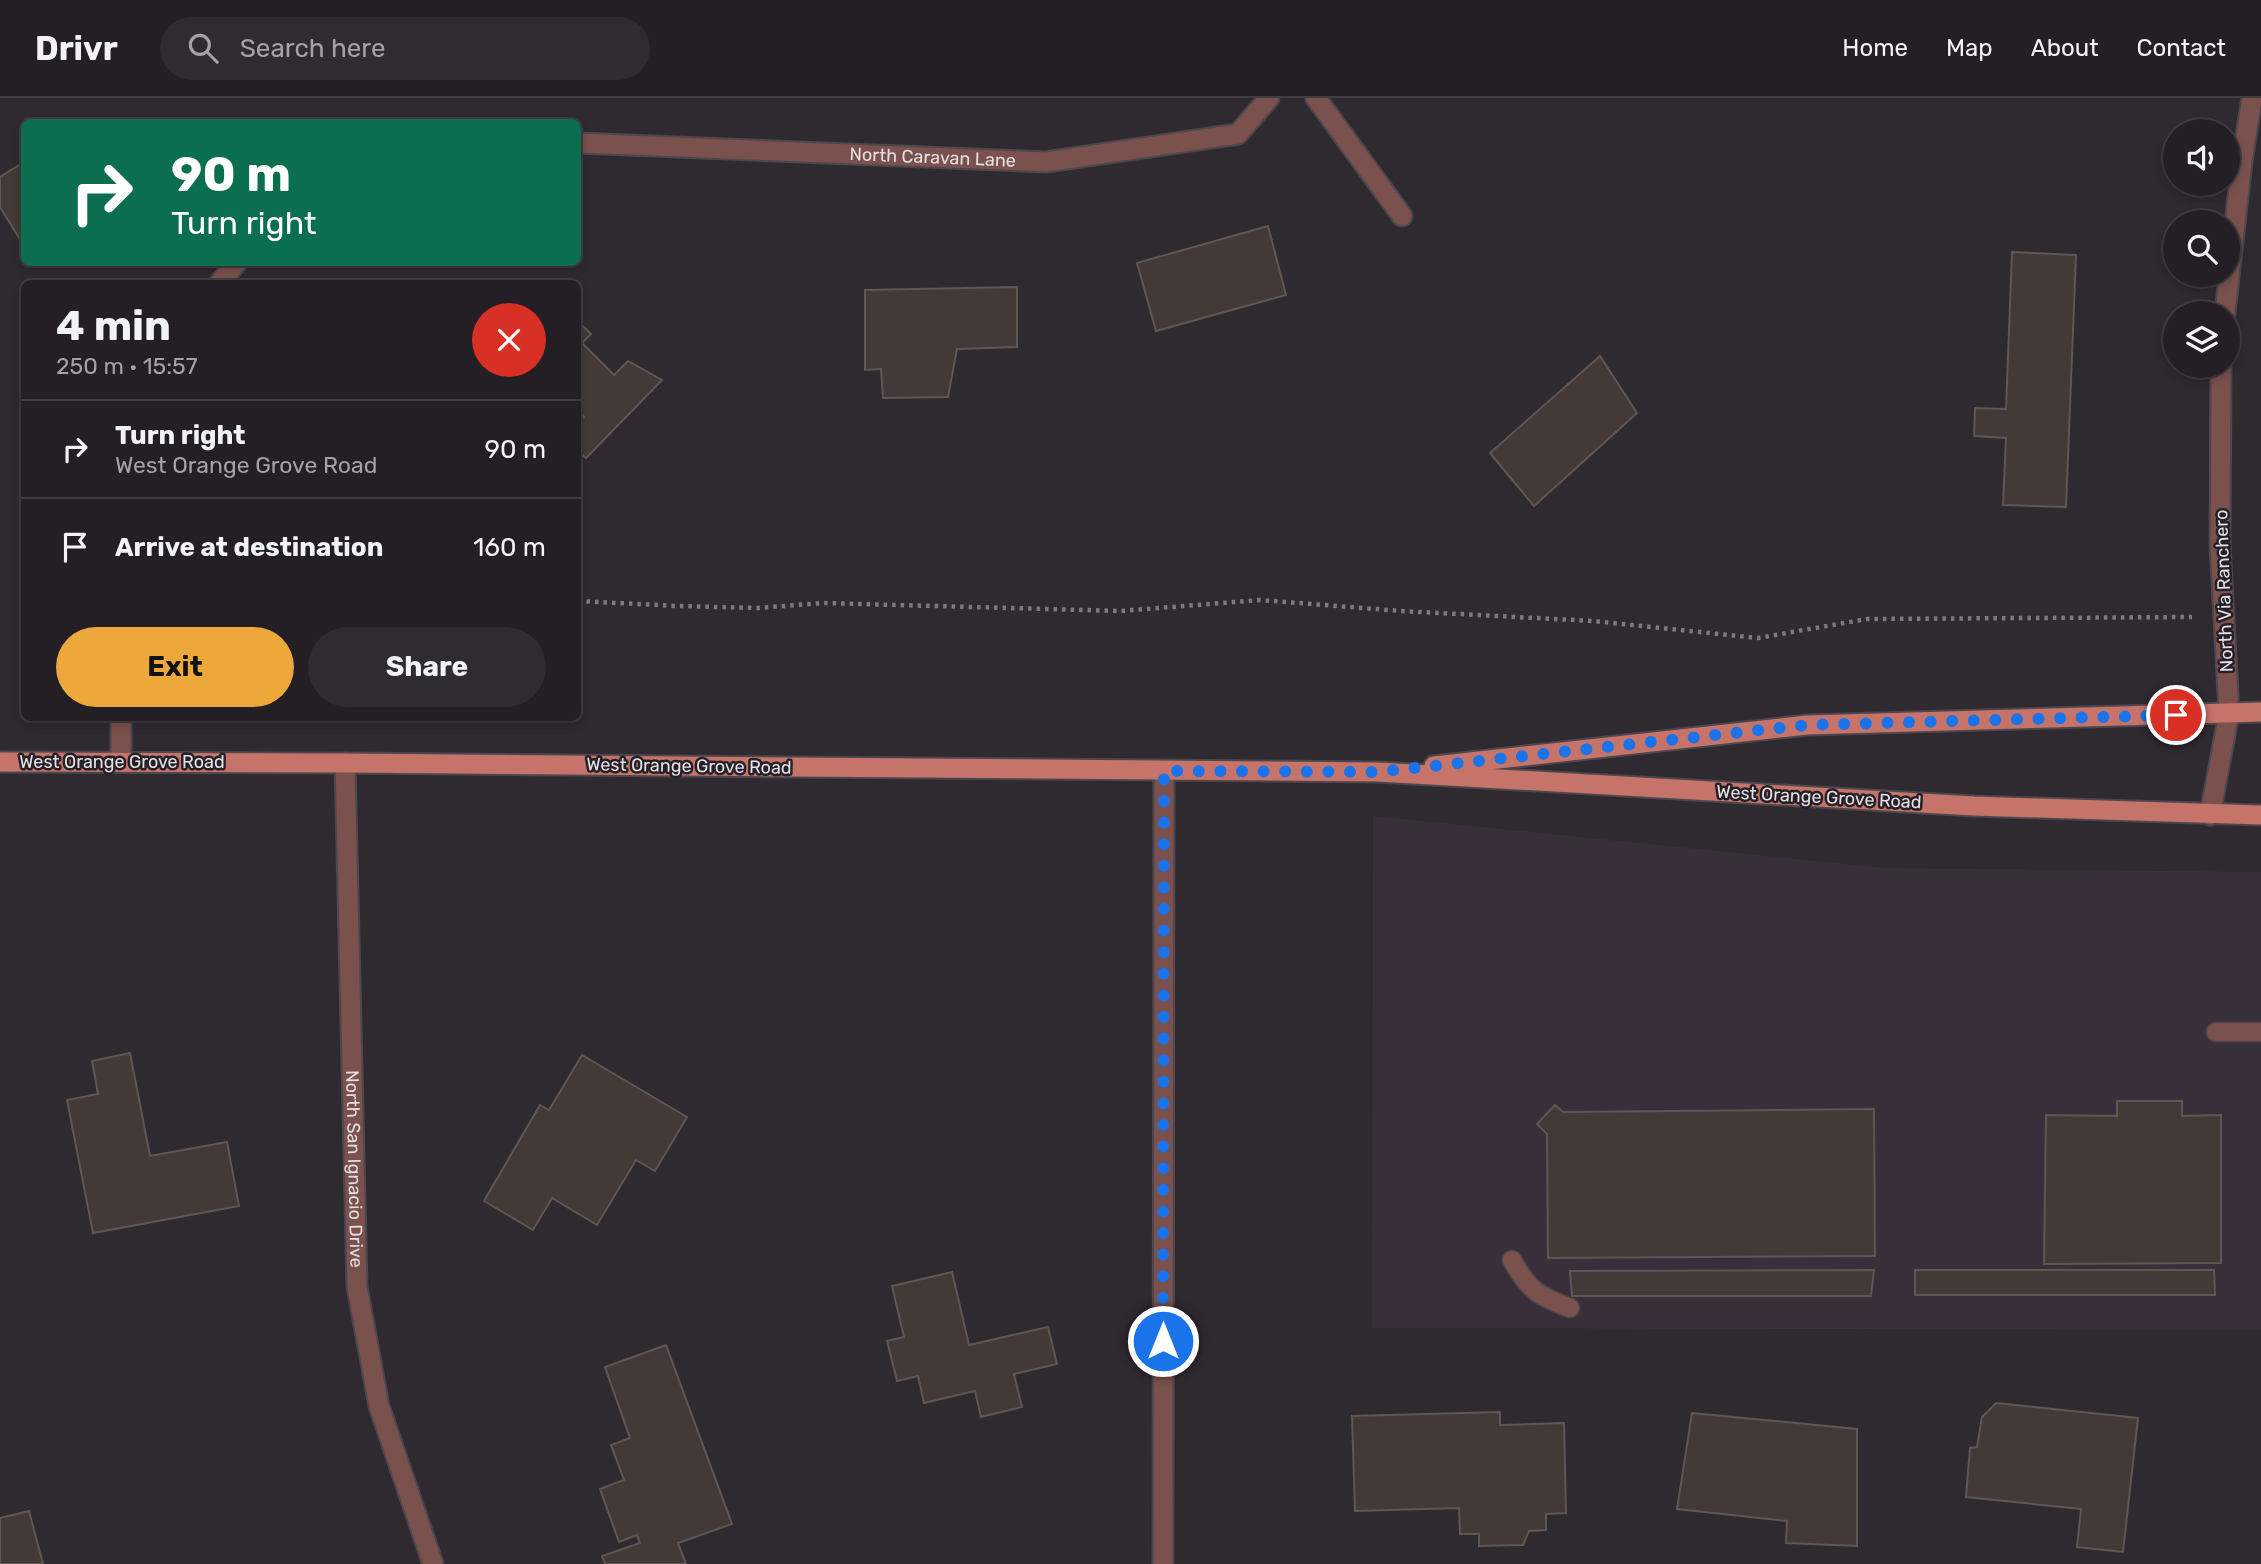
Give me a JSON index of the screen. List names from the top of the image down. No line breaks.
{"streets":{"main road":["West Orange Grove Road"],"street":["North Caravan Lane","North Via Ranchero","North San Ignacio Drive"]},"crossings":[["North Via Ranchero","West Orange Grove Road"],["West Orange Grove Road","North San Ignacio Drive"]],"page":{"header":"Drivr","search":"Search here","nav":["Home","Map","About","Contact"],"turn":["90 m","Turn right"],"heading":["4 min","250 m · 15:57"],"list":[{"name":"Turn right","note":"West Orange Grove Road","value":"90 m"},{"name":"Arrive at destination","value":"160 m"}],"buttons":["Exit","Share"]}}
